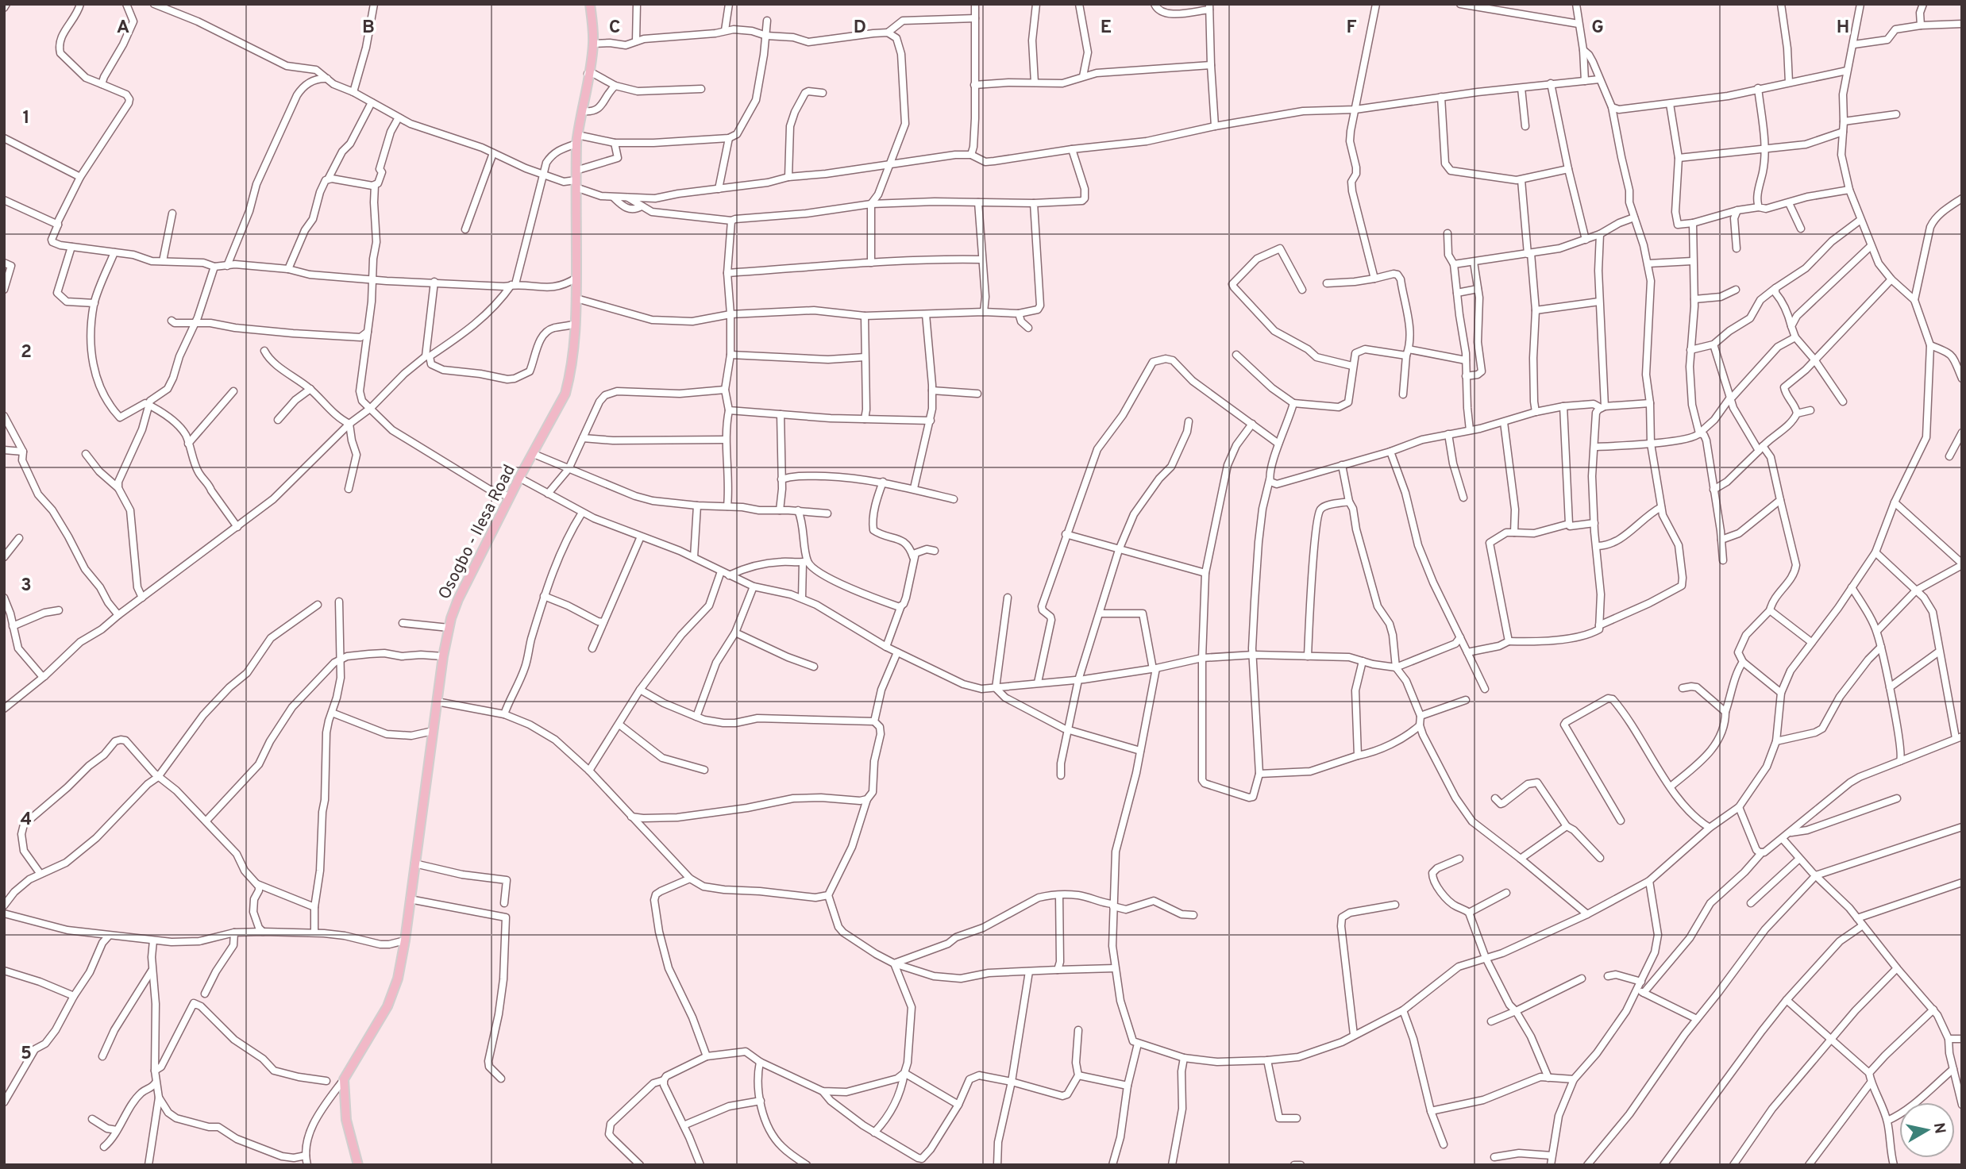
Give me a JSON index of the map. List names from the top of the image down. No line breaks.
{"streets":{"main road":["Osogbo - Ilesa Road"]},"north":"right","grid":{"columns":["A","B","C","D","E","F","G","H"],"rows":["1","2","3","4","5"]}}
